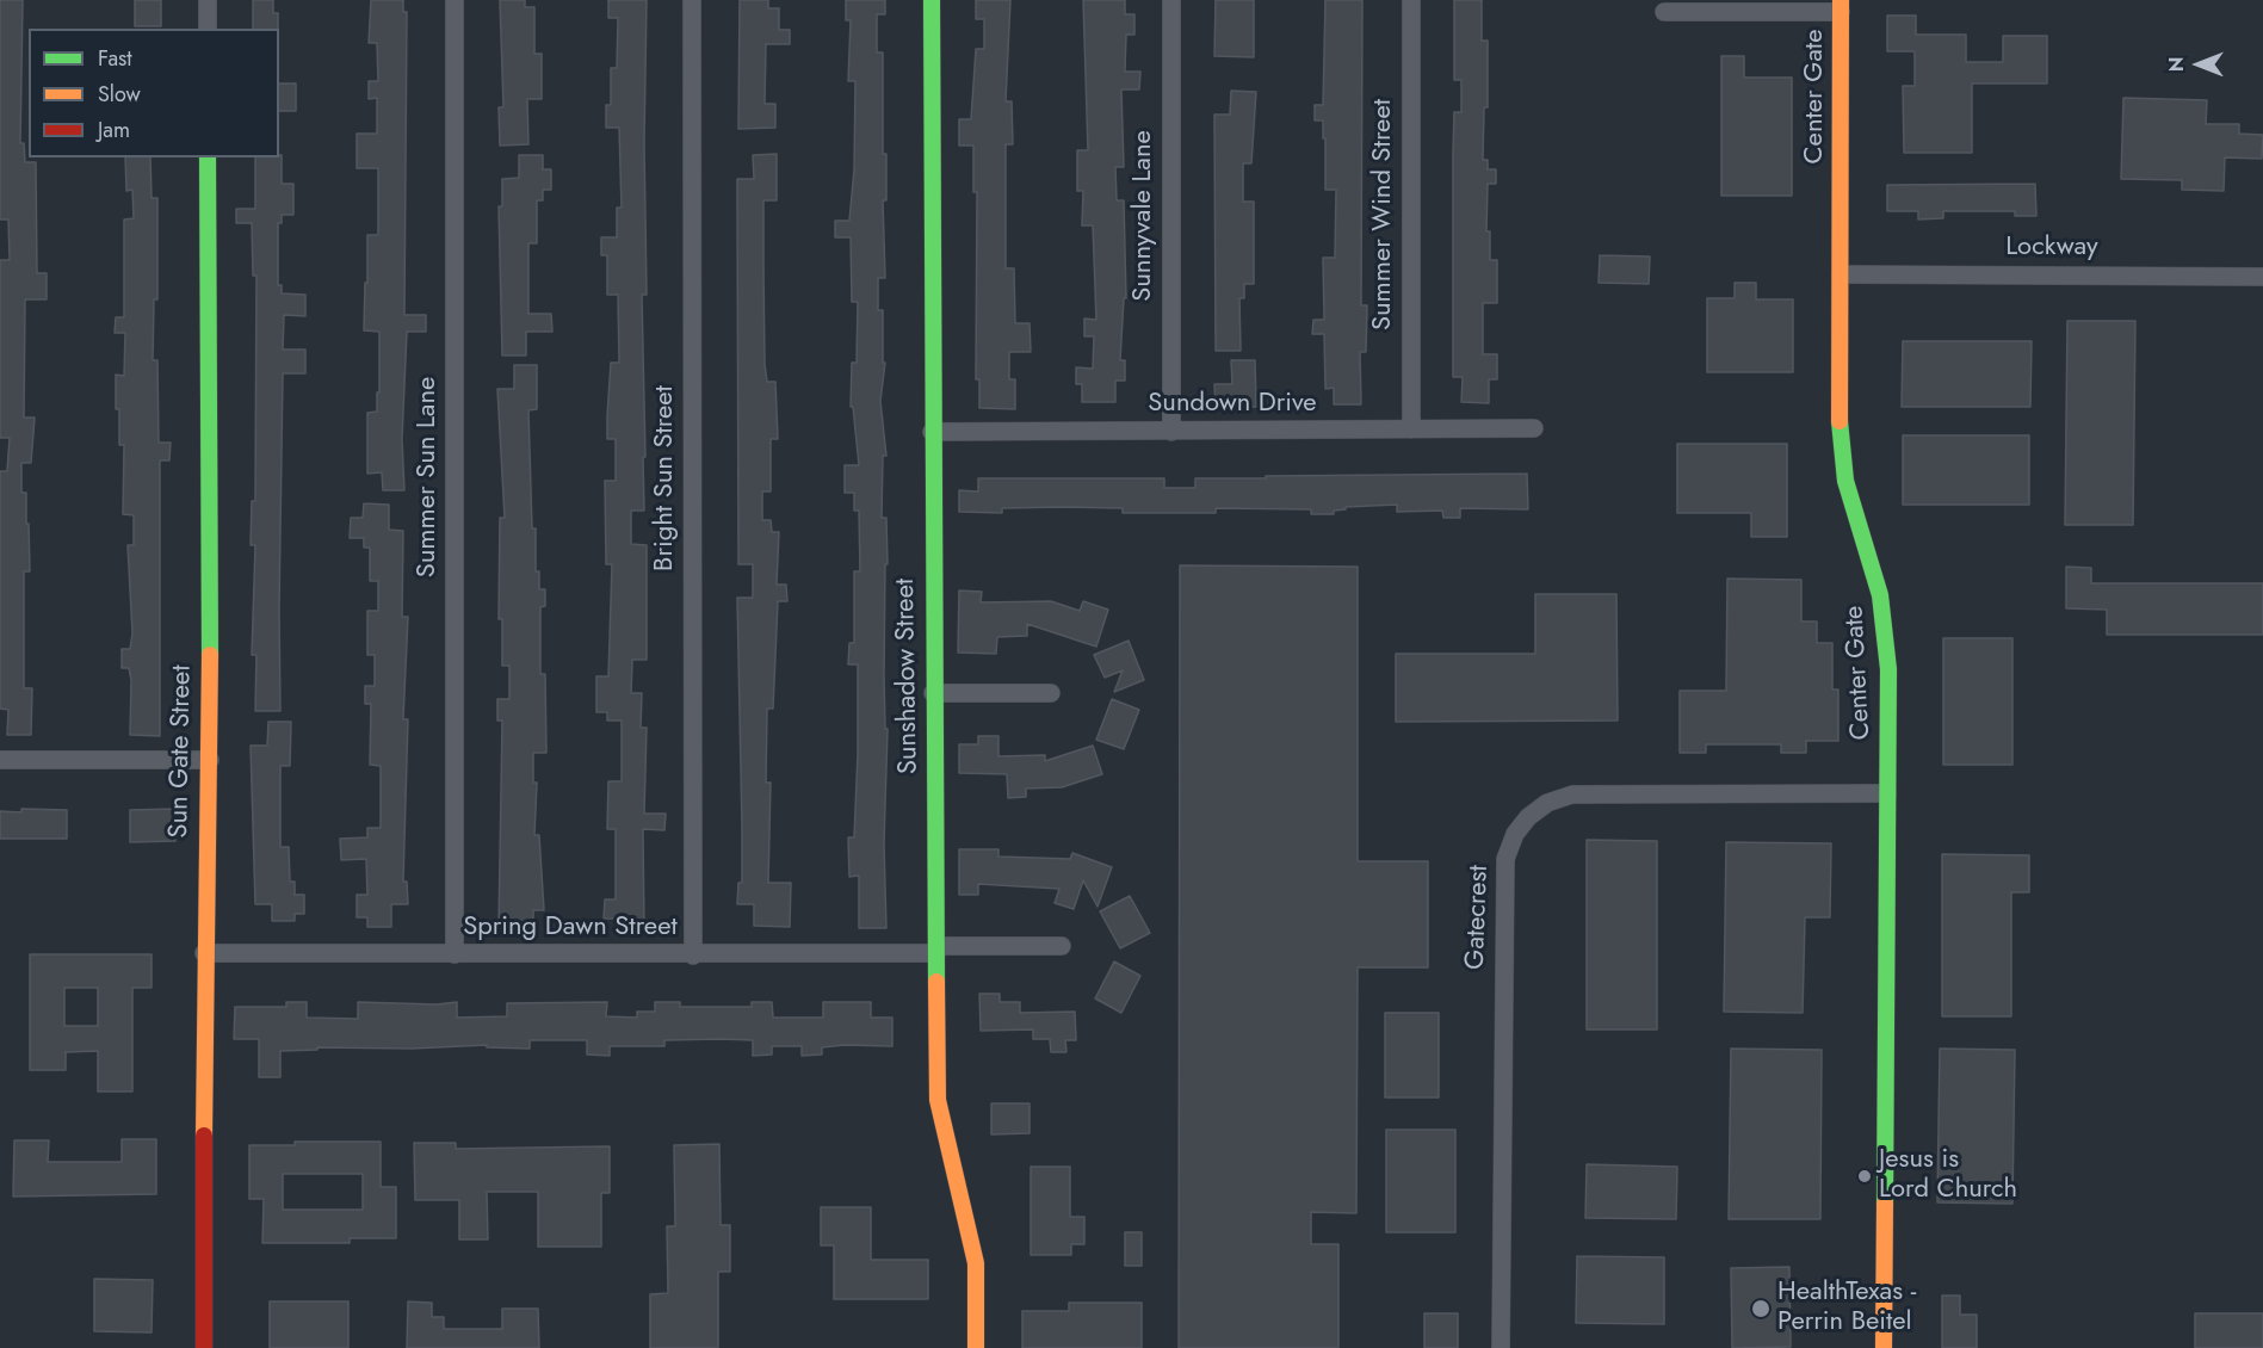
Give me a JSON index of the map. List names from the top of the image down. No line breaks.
{"streets":{"street":["Center Gate","Summer Wind Street","Sunnyvale Lane","Lockway","Sundown Drive","Summer Sun Lane","Bright Sun Street","Sunshadow Street","Sun Gate Street","Gatecrest","Spring Dawn Street"]},"crossings":[["Center Gate","Lockway"],["Center Gate","Gatecrest"],["Summer Wind Street","Sundown Drive"],["Sunnyvale Lane","Sundown Drive"],["Sundown Drive","Sunshadow Street"],["Summer Sun Lane","Spring Dawn Street"],["Bright Sun Street","Spring Dawn Street"],["Sunshadow Street","Spring Dawn Street"],["Sun Gate Street","Spring Dawn Street"]],"places":["Jesus is Lord Church","HealthTexas - Perrin Beitel"],"legend":["Fast","Slow","Jam"],"north":"left"}
